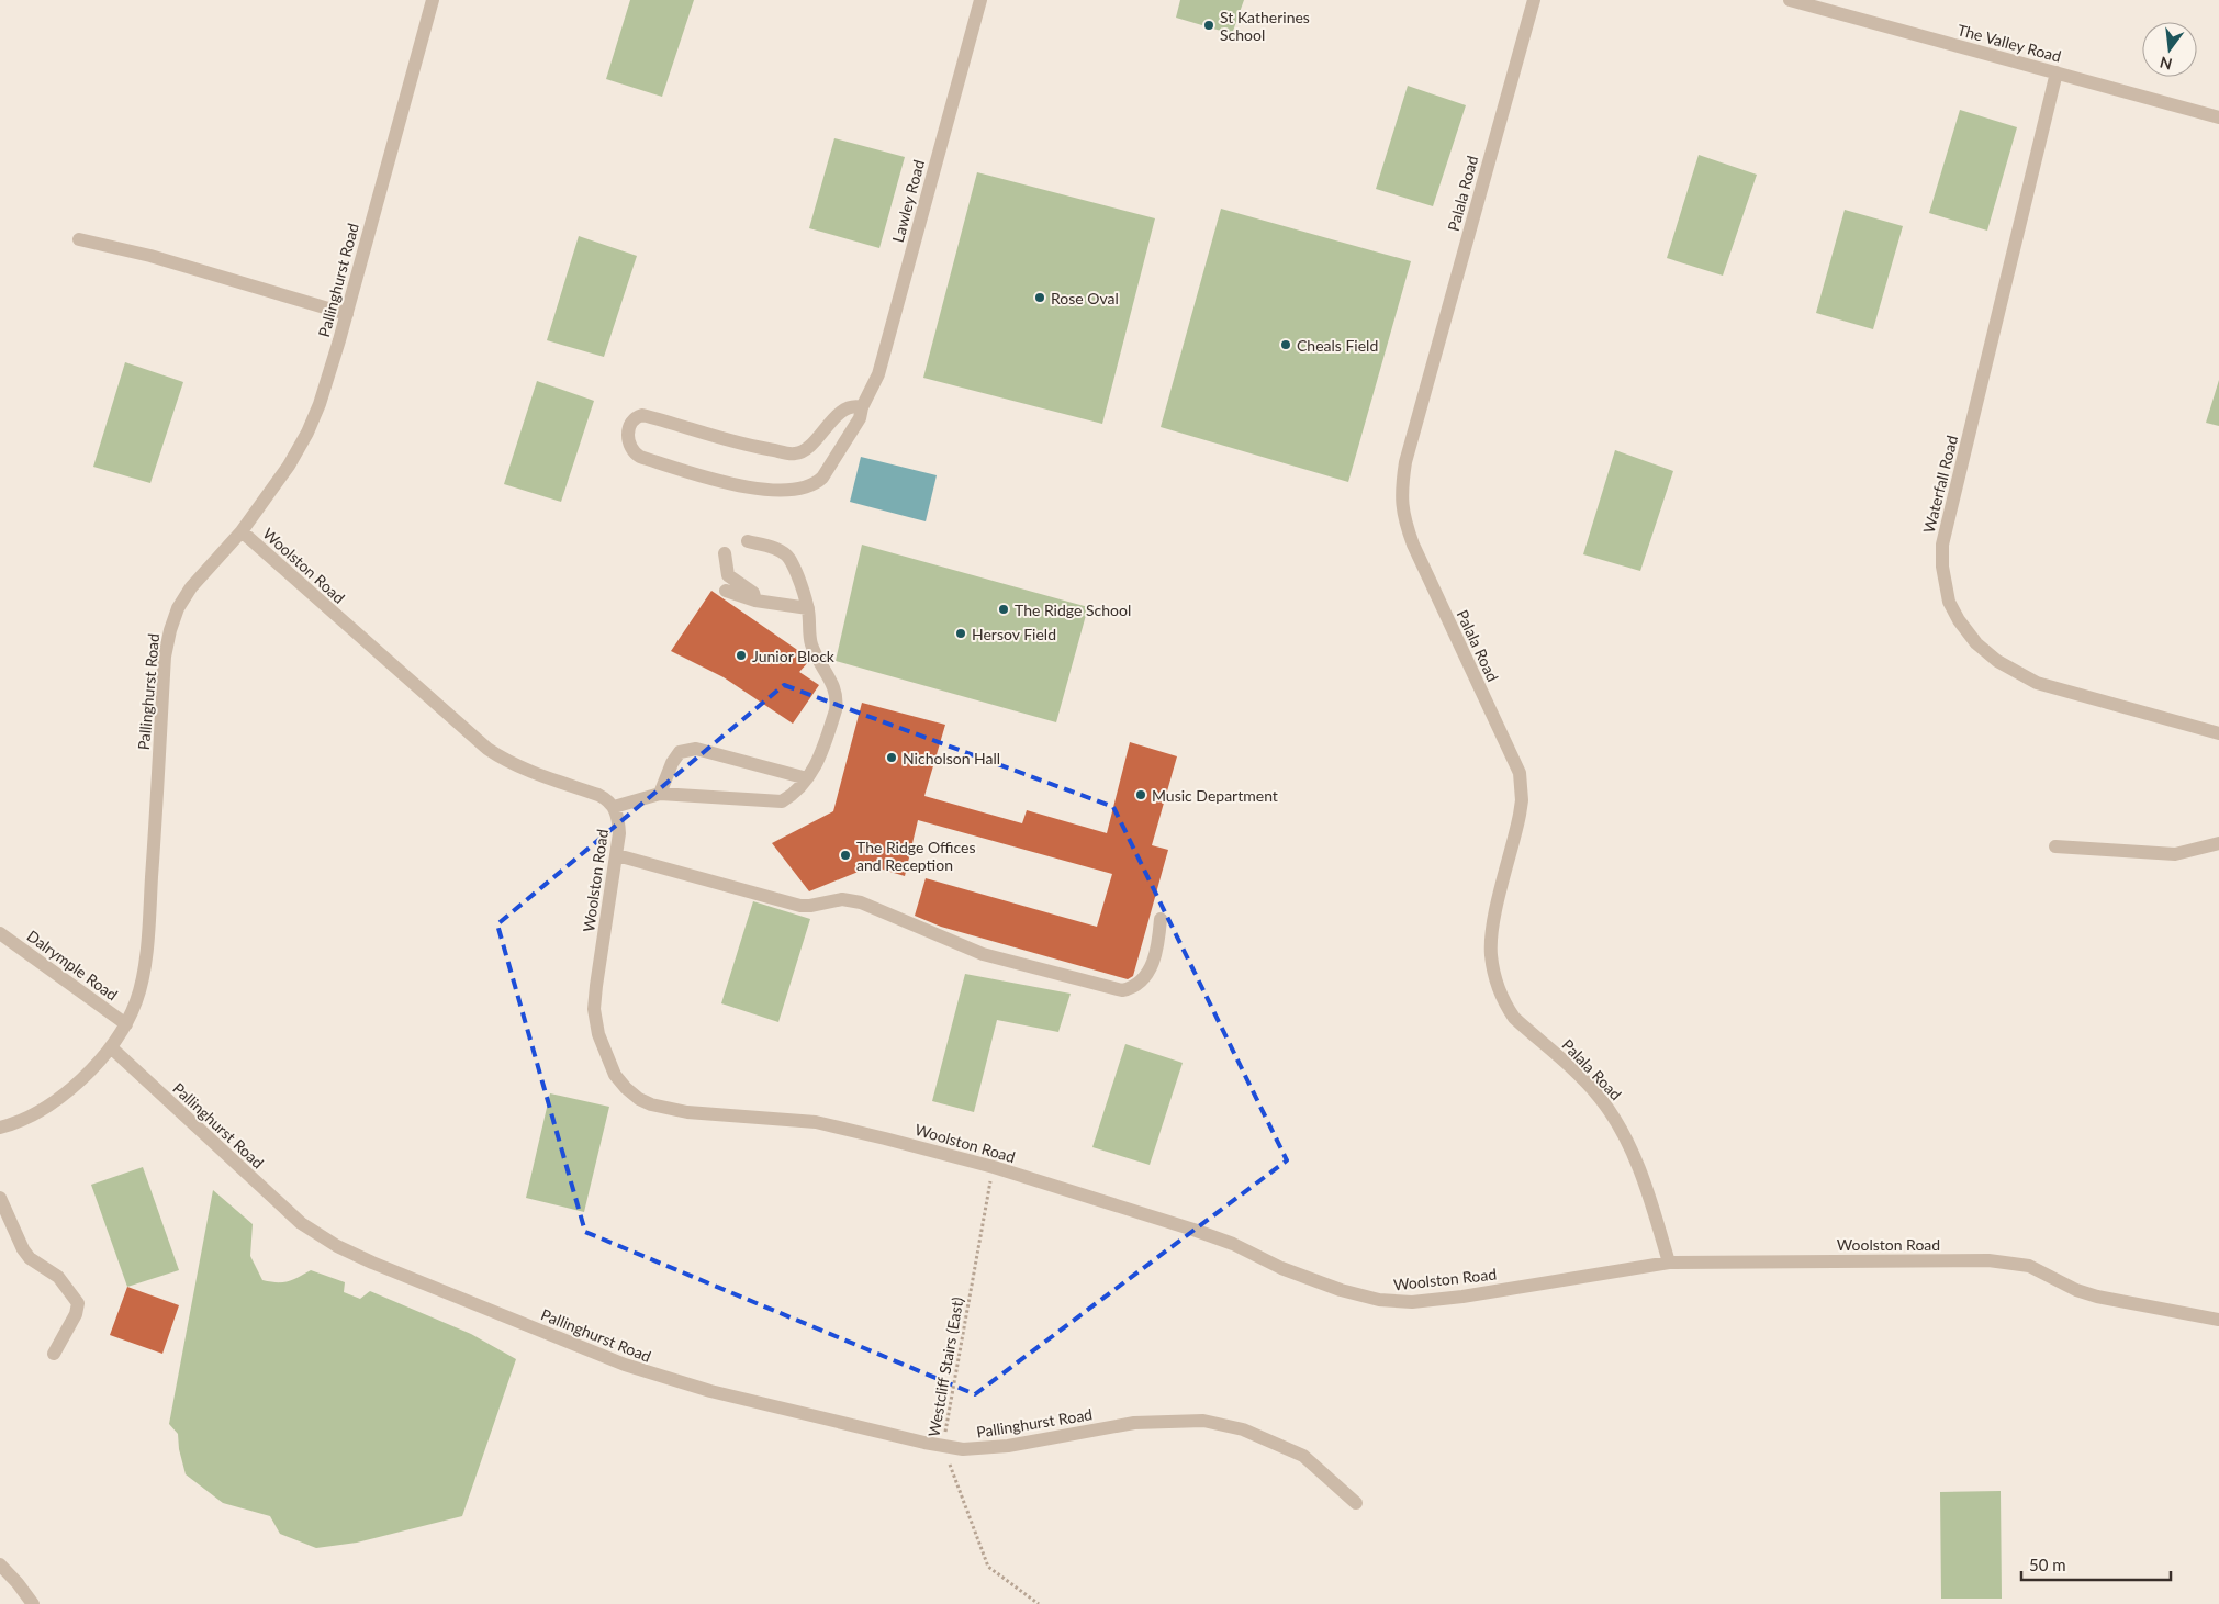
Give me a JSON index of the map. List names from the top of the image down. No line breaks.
{"streets":{"street":["The Valley Road","Palala Road","Lawley Road","Pallinghurst Road","Waterfall Road","Woolston Road","Dalrymple Road"],"path":["Westcliff Stairs (East)"]},"crossings":[["The Valley Road","Waterfall Road"],["Palala Road","Woolston Road"],["Pallinghurst Road","Woolston Road"],["Pallinghurst Road","Dalrymple Road"],["Pallinghurst Road","Westcliff Stairs (East)"],["Woolston Road","Westcliff Stairs (East)"]],"places":["St Katherines School","Rose Oval","Cheals Field","The Ridge School","Hersov Field","Junior Block","Nicholson Hall","Music Department","The Ridge Offices and Reception"],"scale_bar":"50 m","north":"bottom"}
